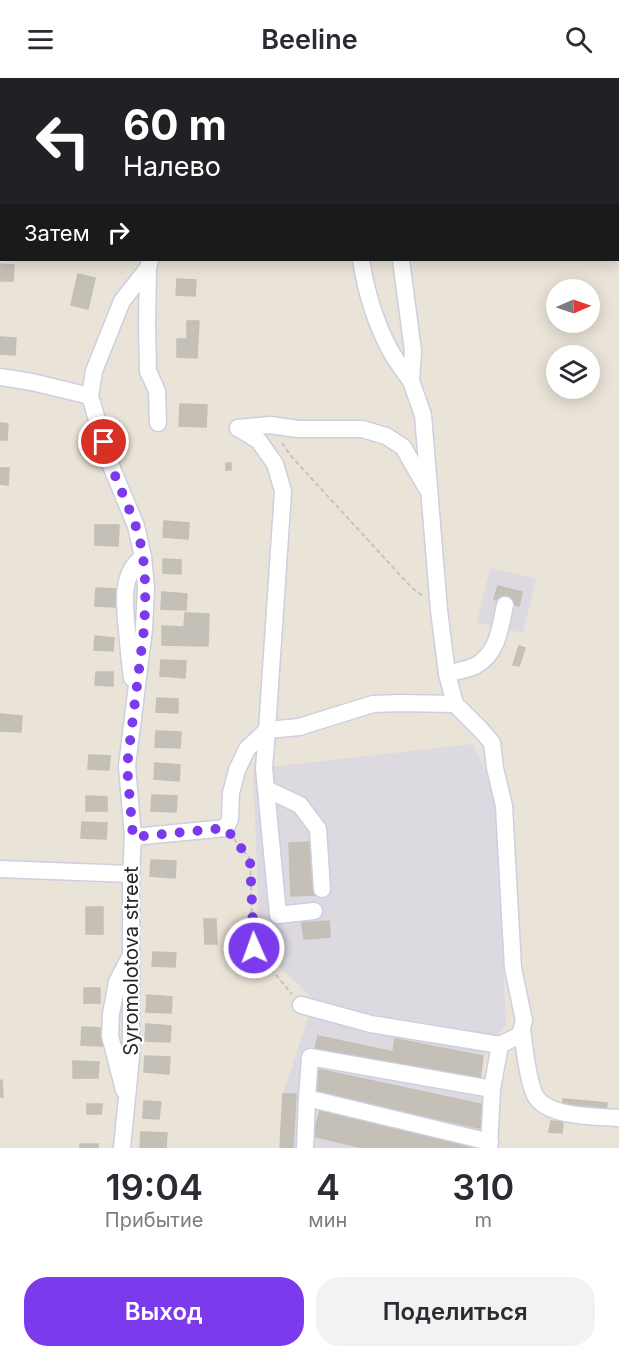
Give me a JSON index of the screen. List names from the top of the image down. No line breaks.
{"streets":{"street":["Syromolotova street"]},"north":"right","page":{"header":"Beeline","turn":["60 m","Налево"],"then":"Затем","eta":["19:04","Прибытие","4","мин","310","m"],"buttons":["Выход","Поделиться"]}}
